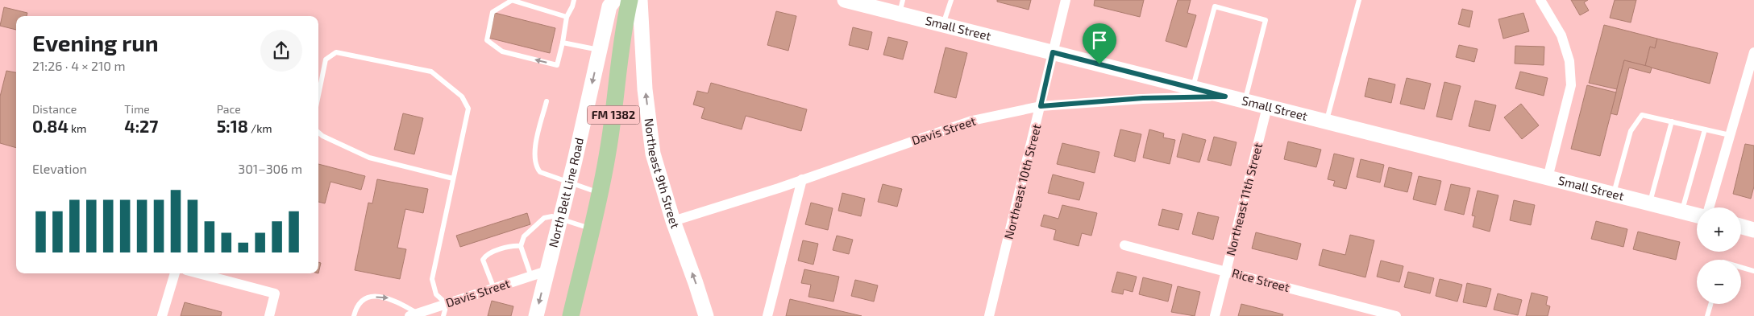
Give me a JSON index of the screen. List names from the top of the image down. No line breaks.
{"streets":{"main road":["FM 1382"],"street":["Small Street","Davis Street","Northeast 9th Street","Northeast 10th Street","North Belt Line Road","Northeast 11th Street","Rice Street"]},"crossings":[["Small Street","Davis Street"],["Small Street","Northeast 10th Street"],["Small Street","Northeast 11th Street"],["Davis Street","Northeast 9th Street"],["Davis Street","Northeast 10th Street"],["Davis Street","North Belt Line Road"],["Northeast 11th Street","Rice Street"]],"one_way":["Northeast 9th Street","North Belt Line Road"],"page":{"heading":["Evening run","21:26 · 4 × 210 m"],"stats":[["Distance","0.84 km"],["Time","4:27"],["Pace","5:18 /km"]],"chart":["Elevation","301–306 m"],"map_buttons":["+","−"]}}
